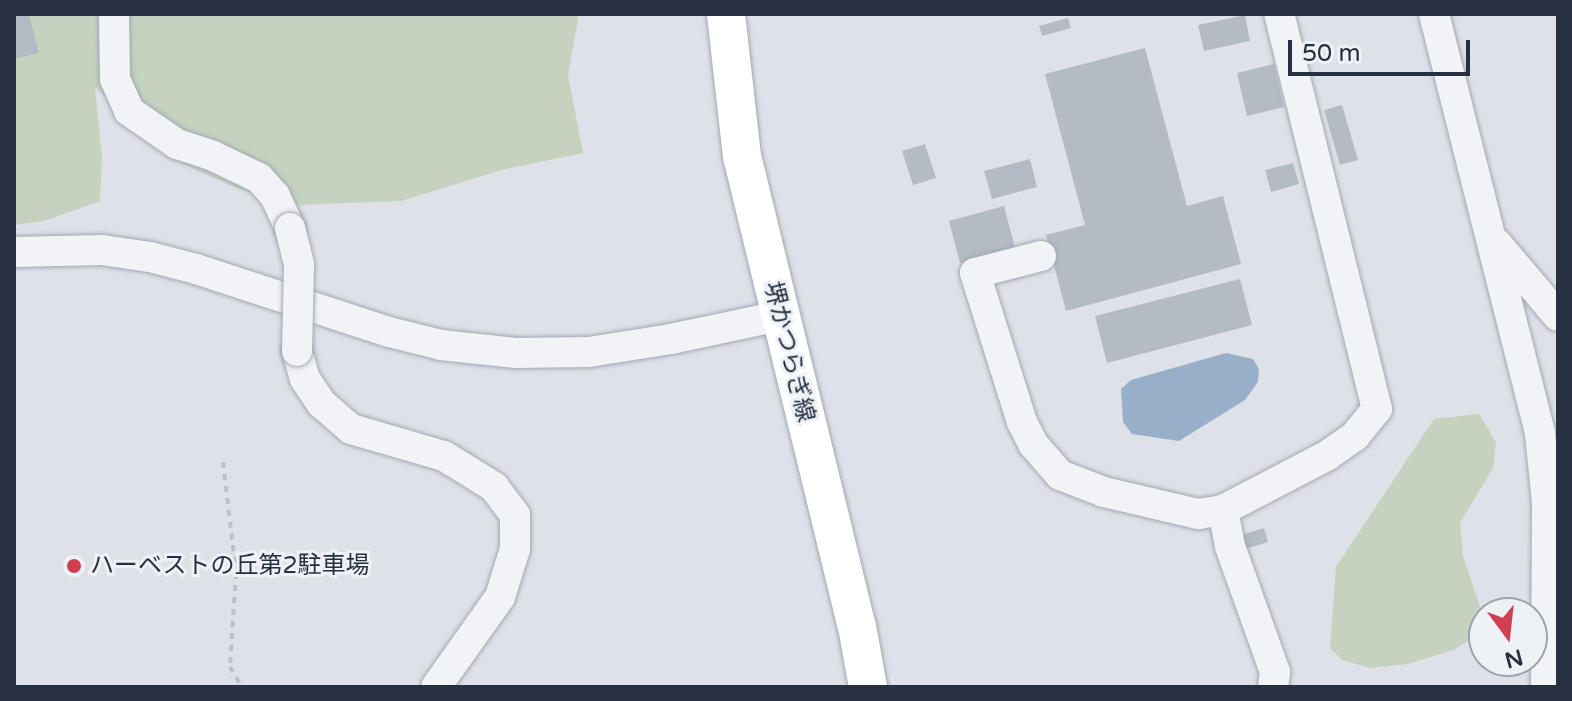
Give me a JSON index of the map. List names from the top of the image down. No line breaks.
{"streets":{"main road":["堺かつらぎ線"]},"places":["ハーベストの丘第2駐車場"],"scale_bar":"50 m","north":"bottom"}
